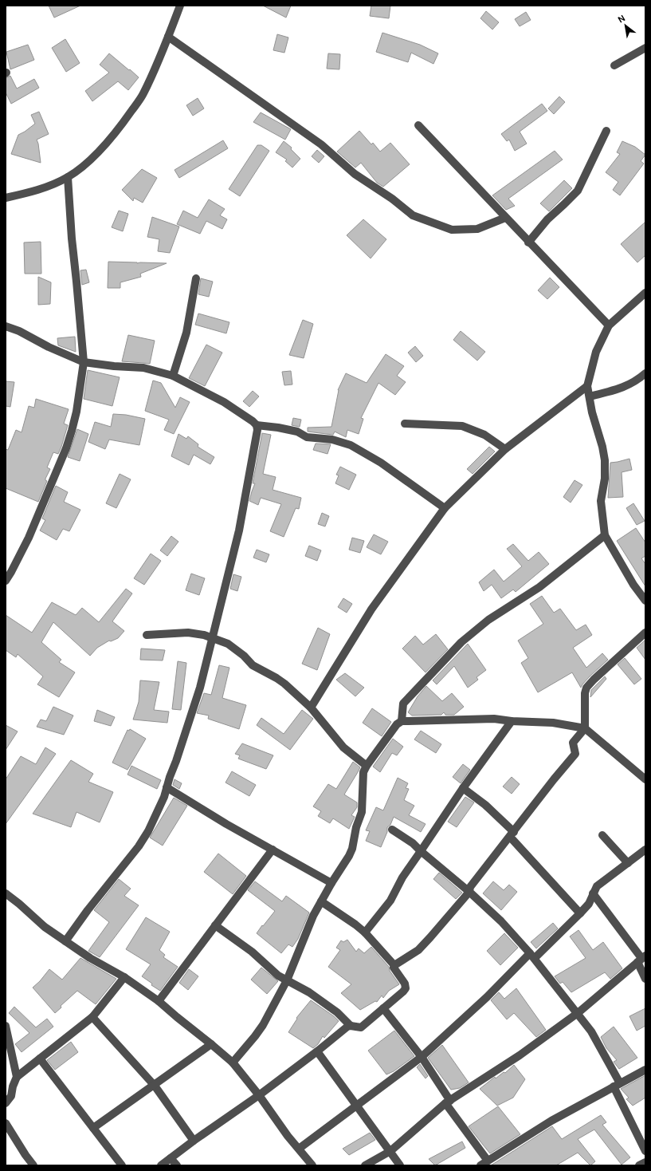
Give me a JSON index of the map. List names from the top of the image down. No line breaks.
{"north":"top left"}
